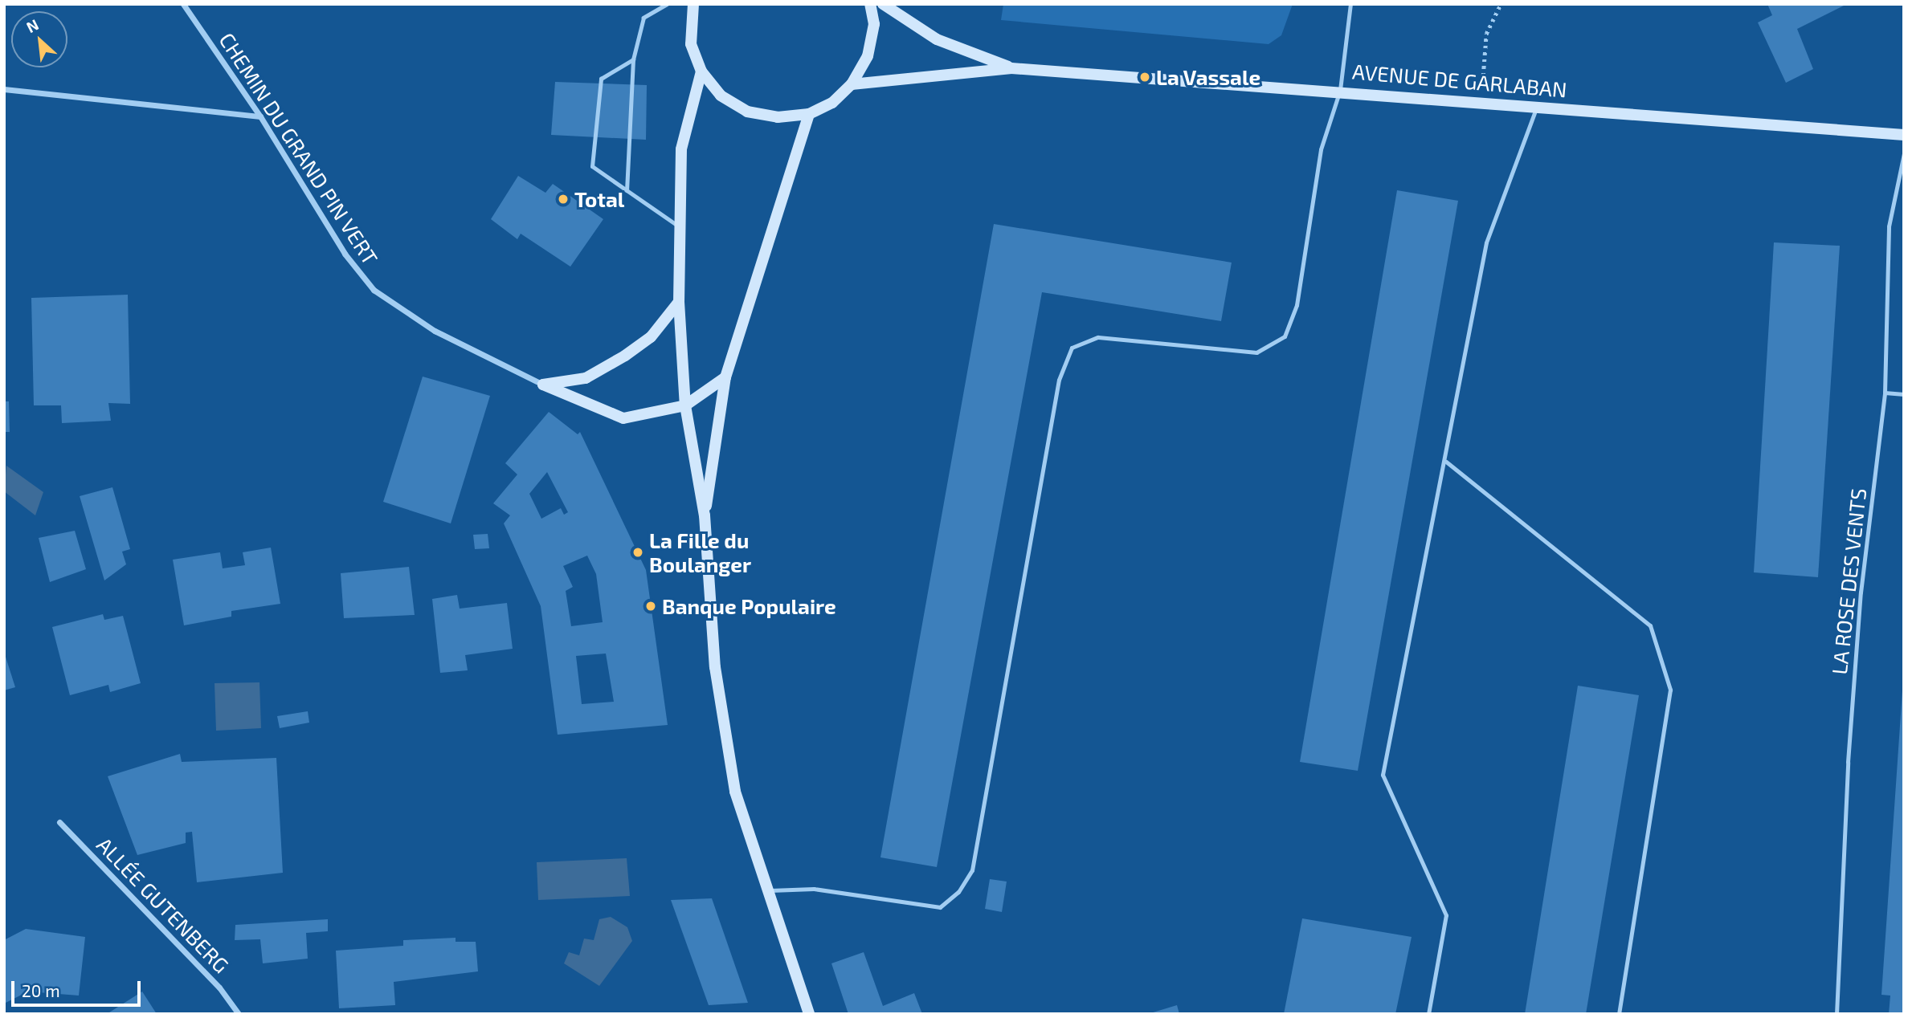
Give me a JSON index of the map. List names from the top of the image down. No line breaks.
{"streets":{"main road":["AVENUE DE GARLABAN"],"street":["CHEMIN DU GRAND PIN VERT","ALLÉE GUTENBERG"],"lane":["LA ROSE DES VENTS"]},"places":["La Vassale","Total","La Fille du Boulanger","Banque Populaire"],"scale_bar":"20 m","north":"top left"}
